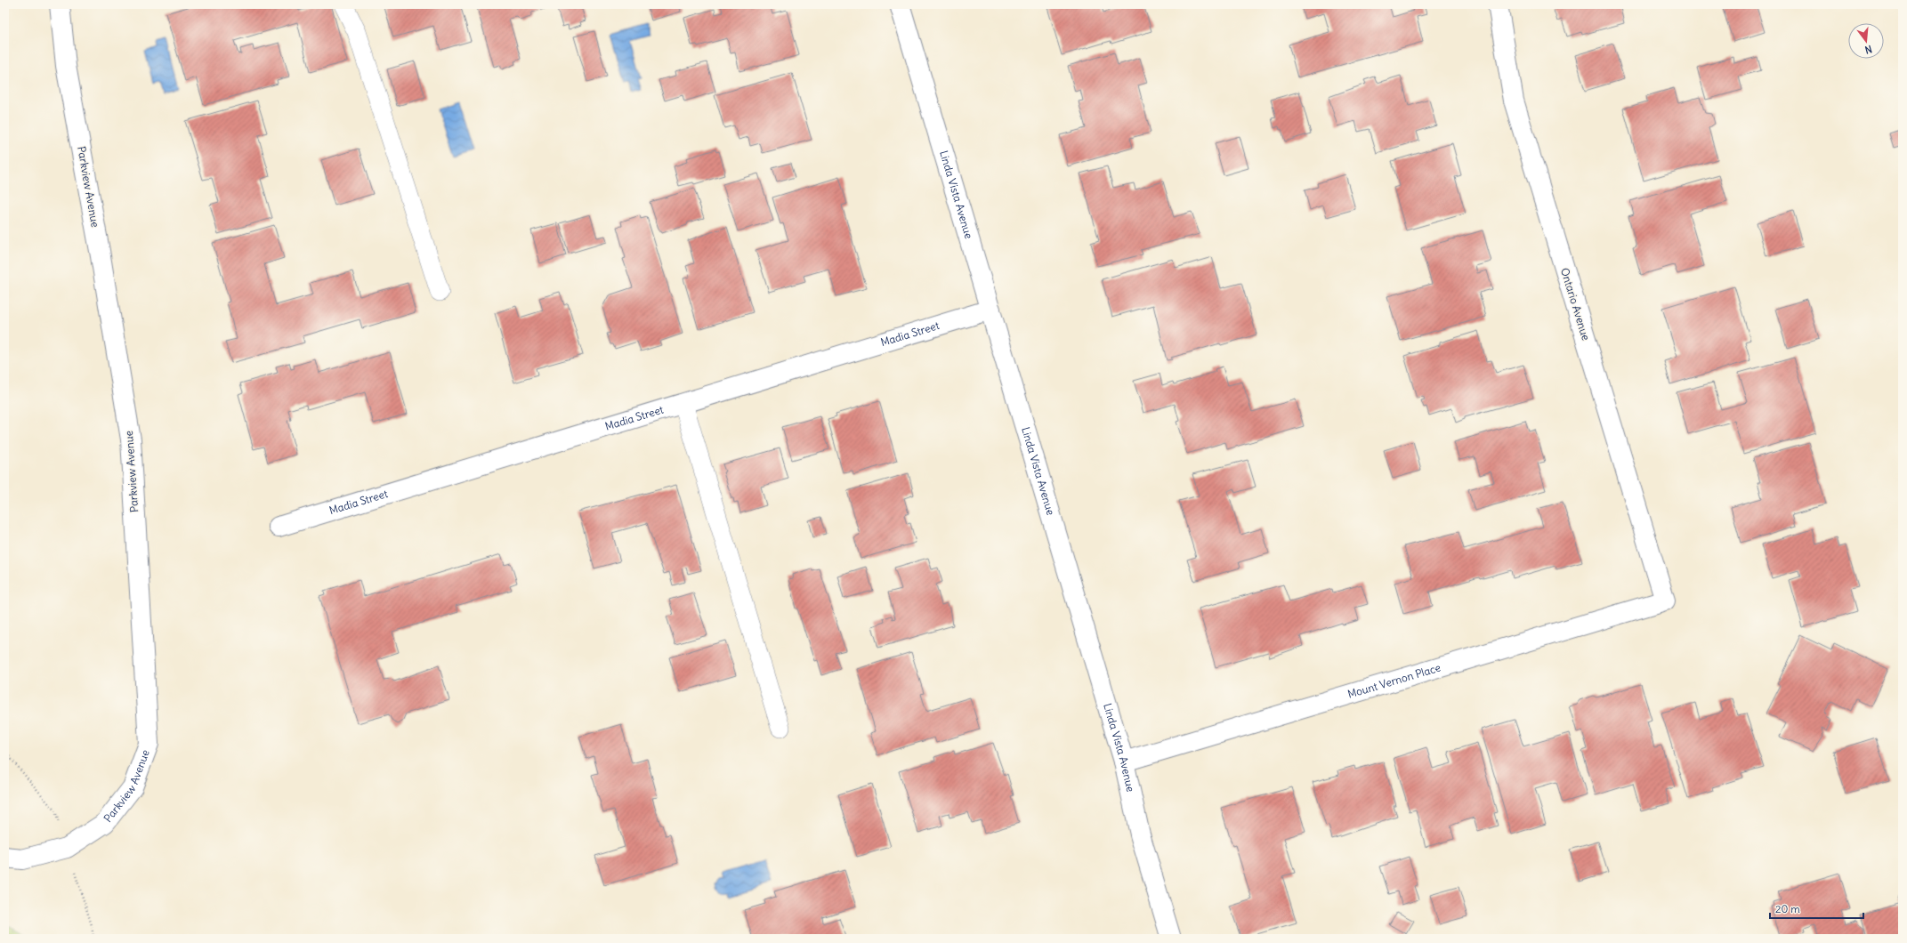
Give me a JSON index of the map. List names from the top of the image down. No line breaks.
{"streets":{"street":["Parkview Avenue","Linda Vista Avenue","Ontario Avenue","Madia Street","Mount Vernon Place"]},"crossings":[["Linda Vista Avenue","Madia Street"],["Linda Vista Avenue","Mount Vernon Place"],["Ontario Avenue","Mount Vernon Place"]],"scale_bar":"20 m","north":"bottom"}
